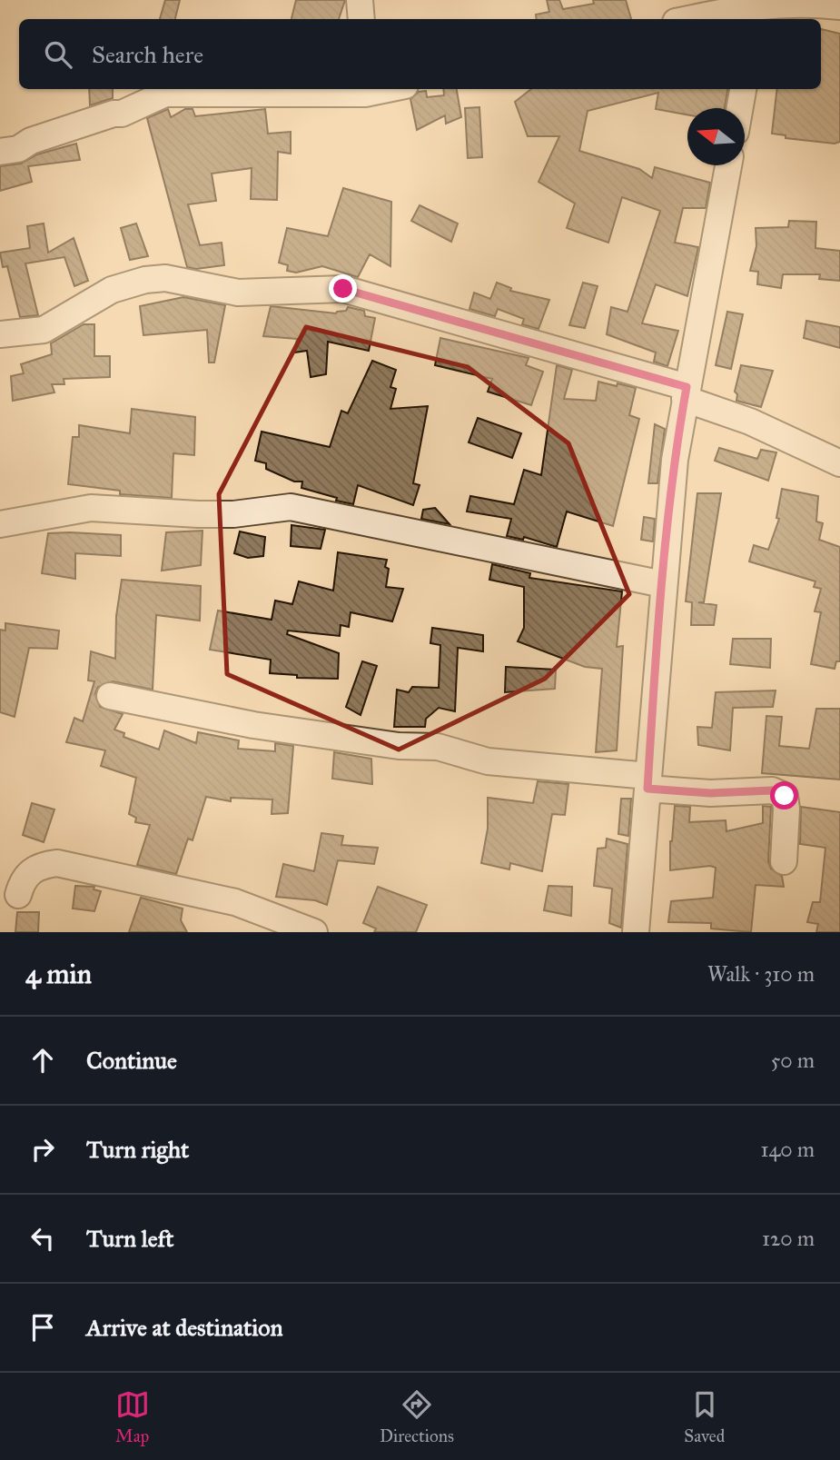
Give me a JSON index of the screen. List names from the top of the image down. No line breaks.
{"north":"left","page":{"search":"Search here","heading":["4 min","Walk · 310 m"],"list":[["Continue","50 m"],["Turn right","140 m"],["Turn left","120 m"],"Arrive at destination"],"nav":["Map","Directions","Saved"]}}
